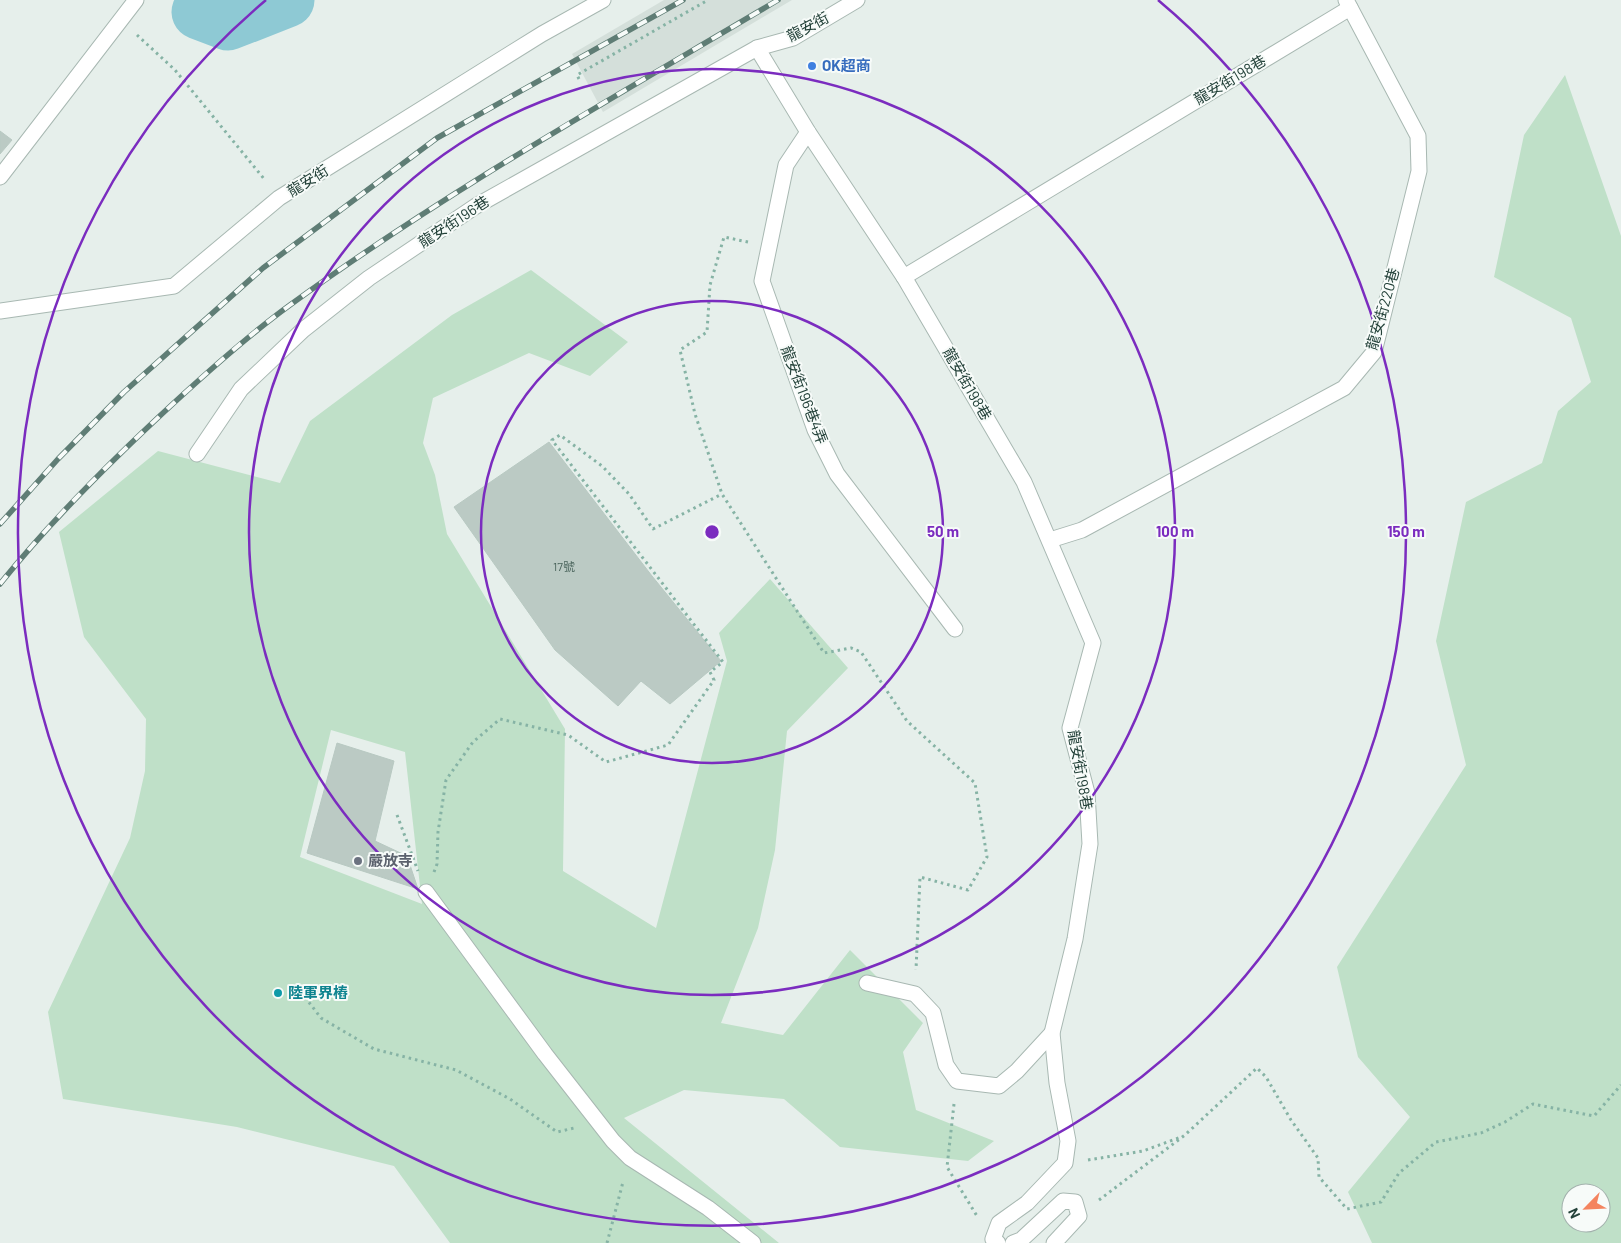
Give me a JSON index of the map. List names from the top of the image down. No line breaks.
{"streets":{"lane":["龍安街","龍安街198巷","龍安街196巷","龍安街220巷","龍安街196巷4弄"]},"crossings":[["龍安街","龍安街198巷"],["龍安街","龍安街196巷"],["龍安街198巷","龍安街196巷"],["龍安街198巷","龍安街220巷"],["龍安街198巷","龍安街196巷4弄"]],"places":["OK超商","嚴放寺","陸軍界樁"],"house_numbers":["17號"],"north":"bottom left","rings":["50 m","100 m","150 m"]}
